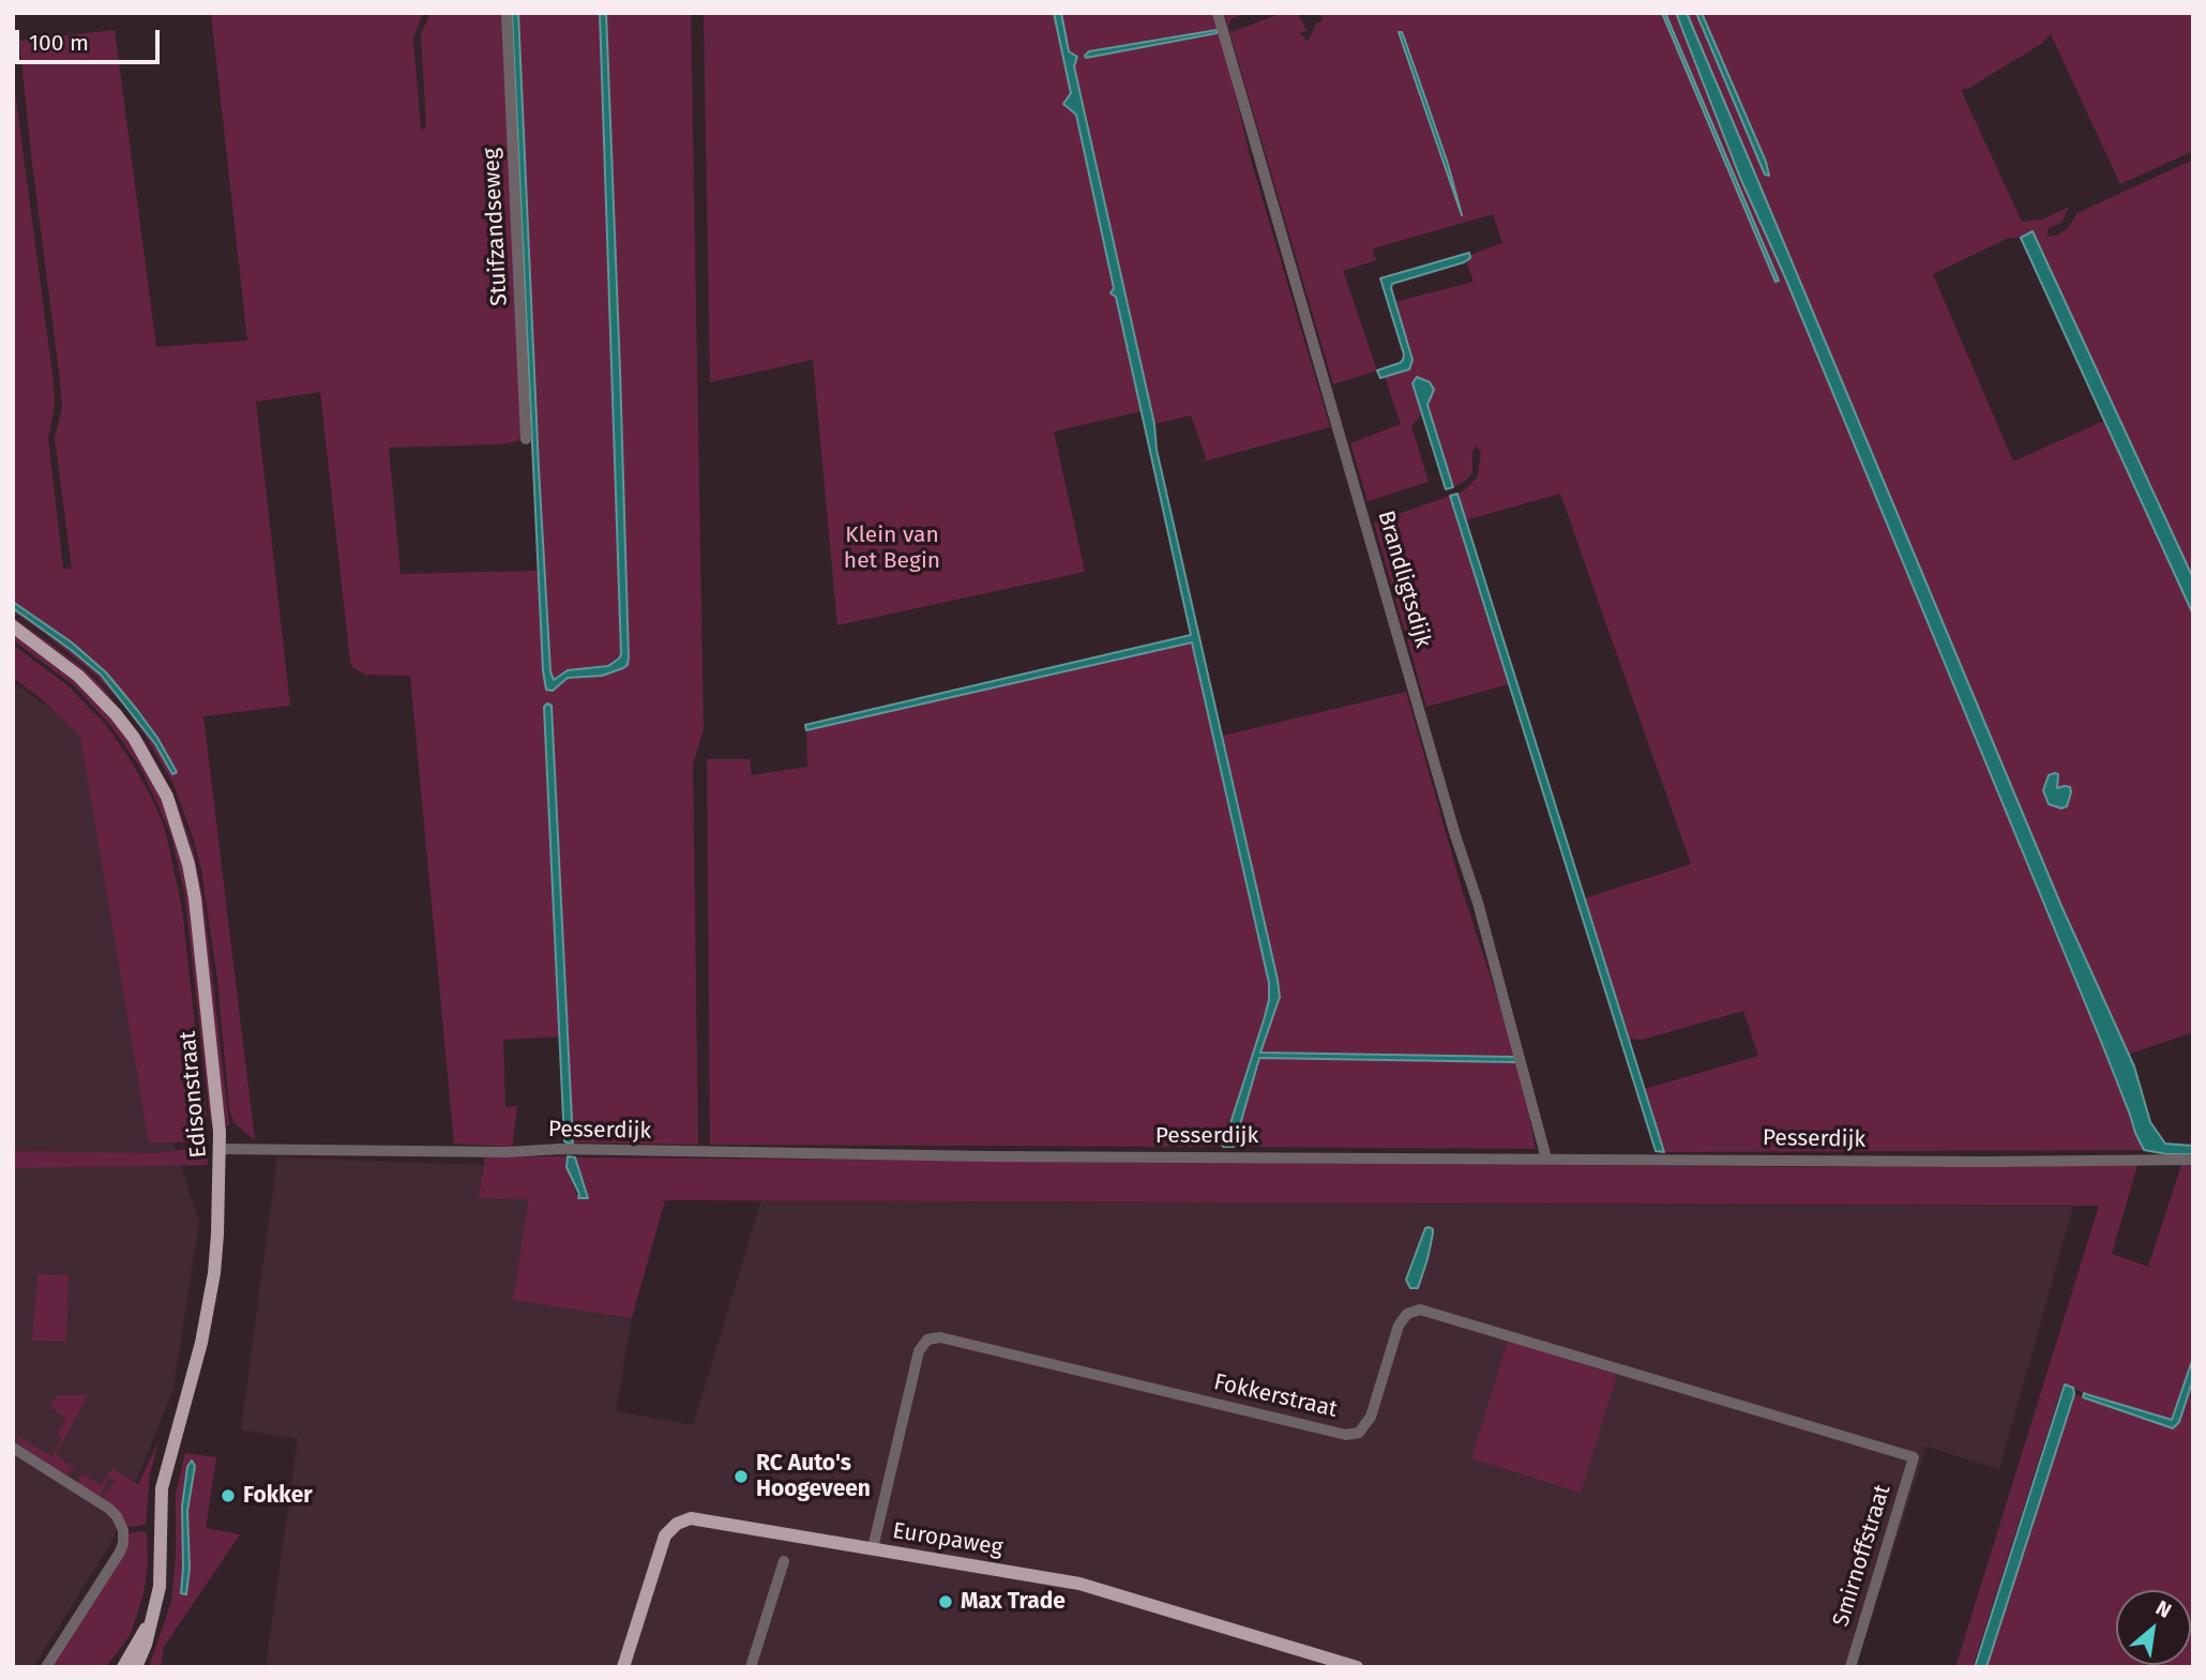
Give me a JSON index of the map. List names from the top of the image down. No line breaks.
{"streets":{"main road":["Edisonstraat","Europaweg"],"street":["Stuifzandseweg","Brandligtsdijk","Pesserdijk","Fokkerstraat","Smirnoffstraat"]},"crossings":[["Brandligtsdijk","Pesserdijk"],["Edisonstraat","Pesserdijk"],["Fokkerstraat","Europaweg"],["Fokkerstraat","Smirnoffstraat"]],"parks":["Klein van het Begin"],"places":["RC Auto's Hoogeveen","Fokker","Max Trade"],"scale_bar":"100 m","north":"top right"}
